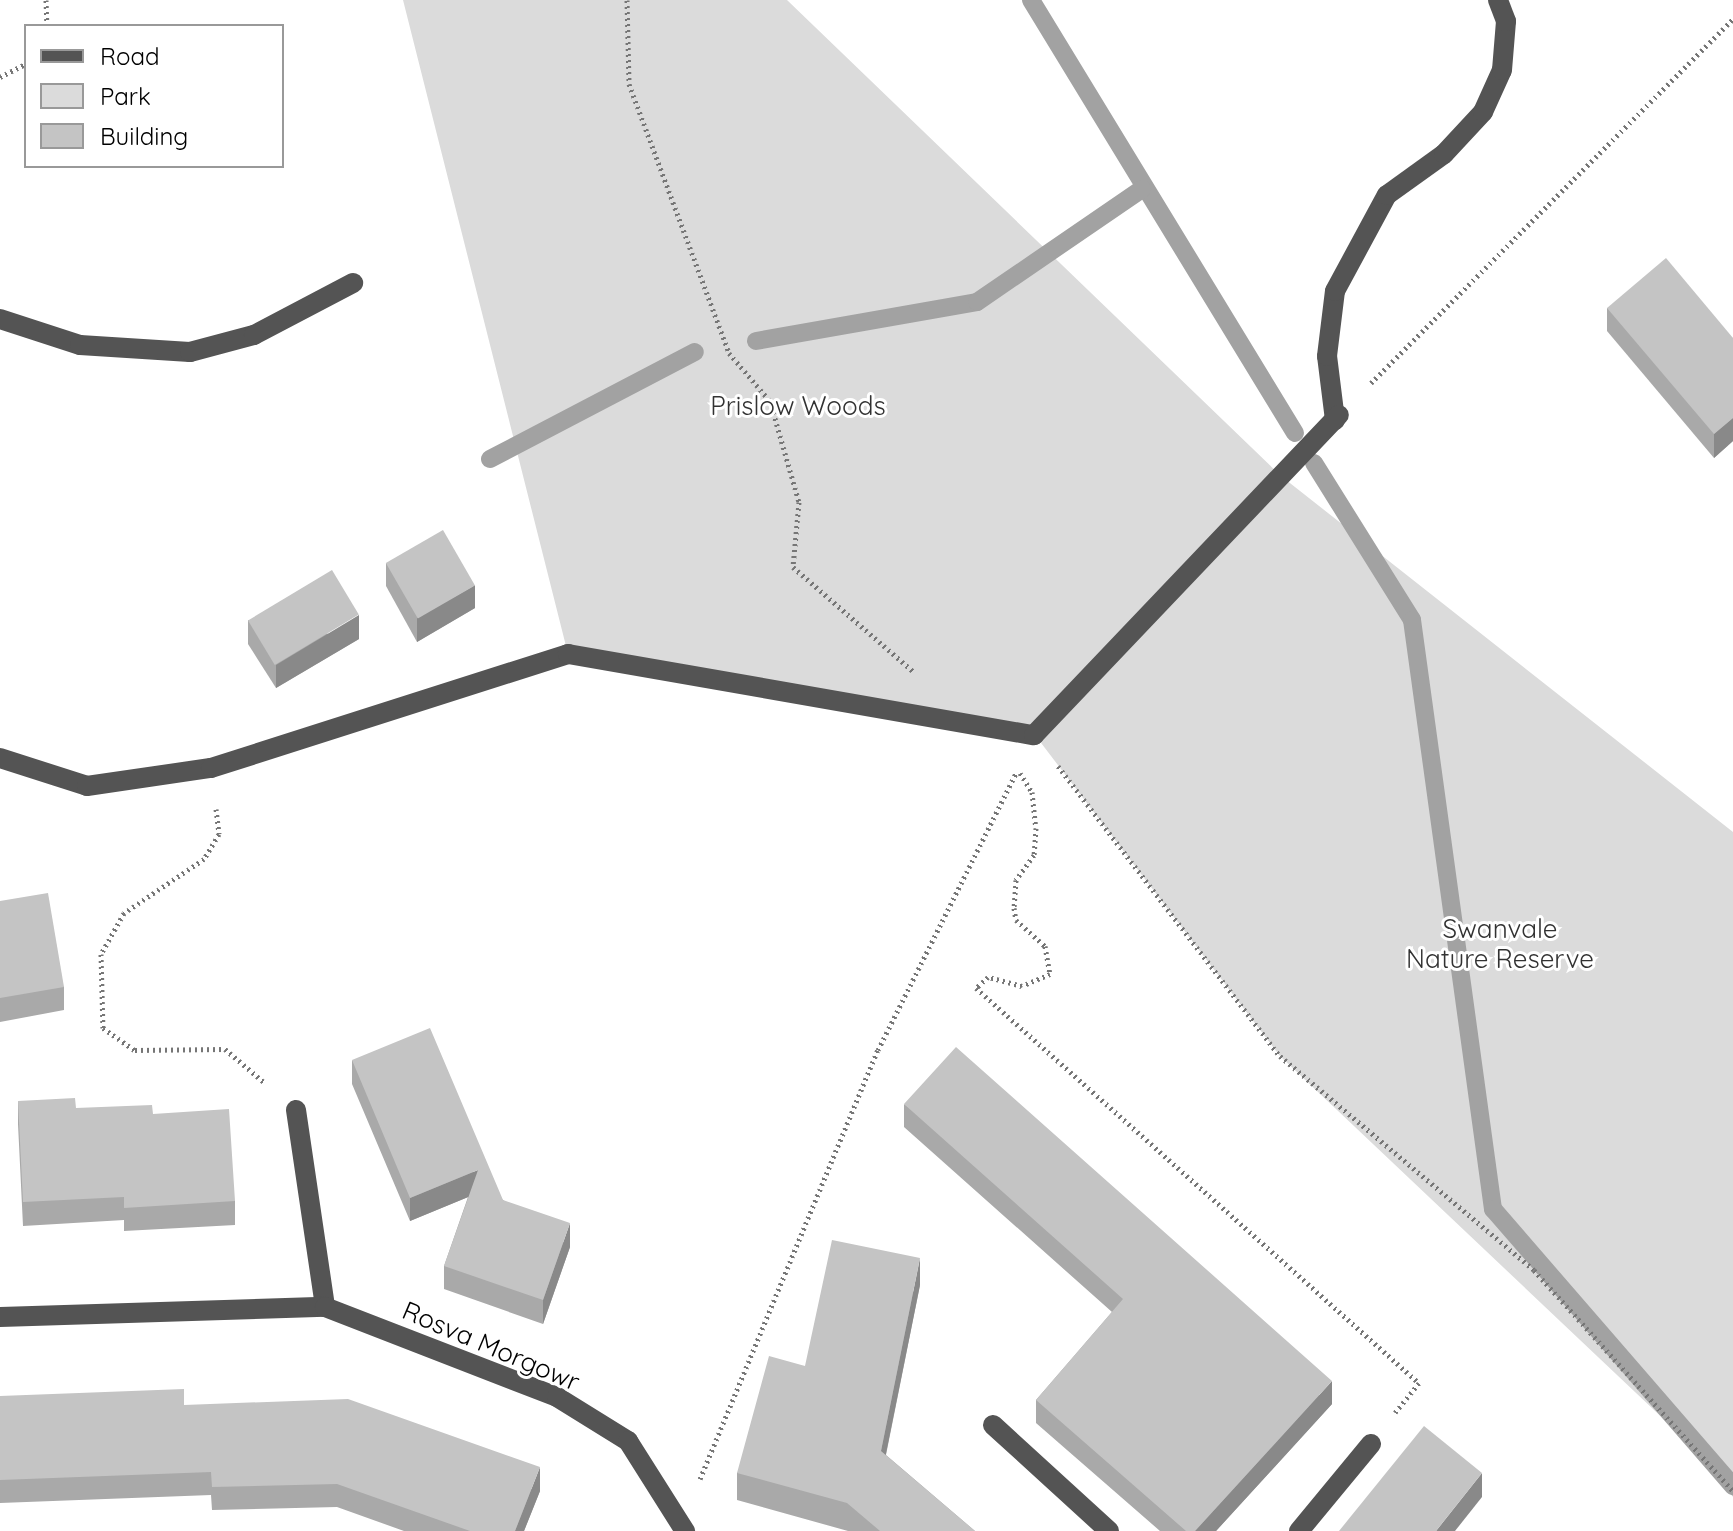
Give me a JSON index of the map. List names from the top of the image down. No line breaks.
{"streets":{"street":["Rosva Morgowr"]},"parks":["Prislow Woods","Swanvale Nature Reserve"],"legend":["Road","Park","Building"]}
